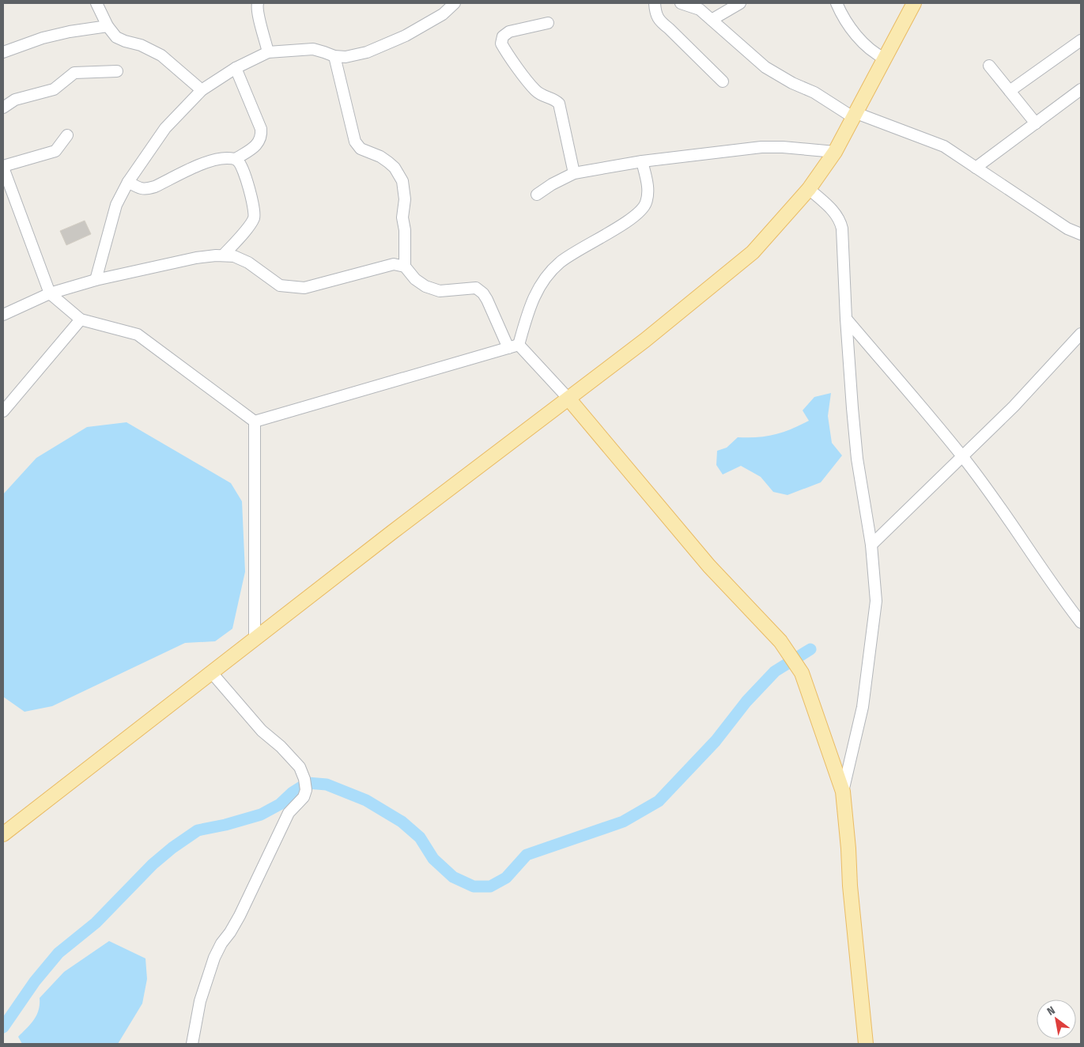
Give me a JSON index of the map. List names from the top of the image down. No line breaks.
{"north":"top left"}
